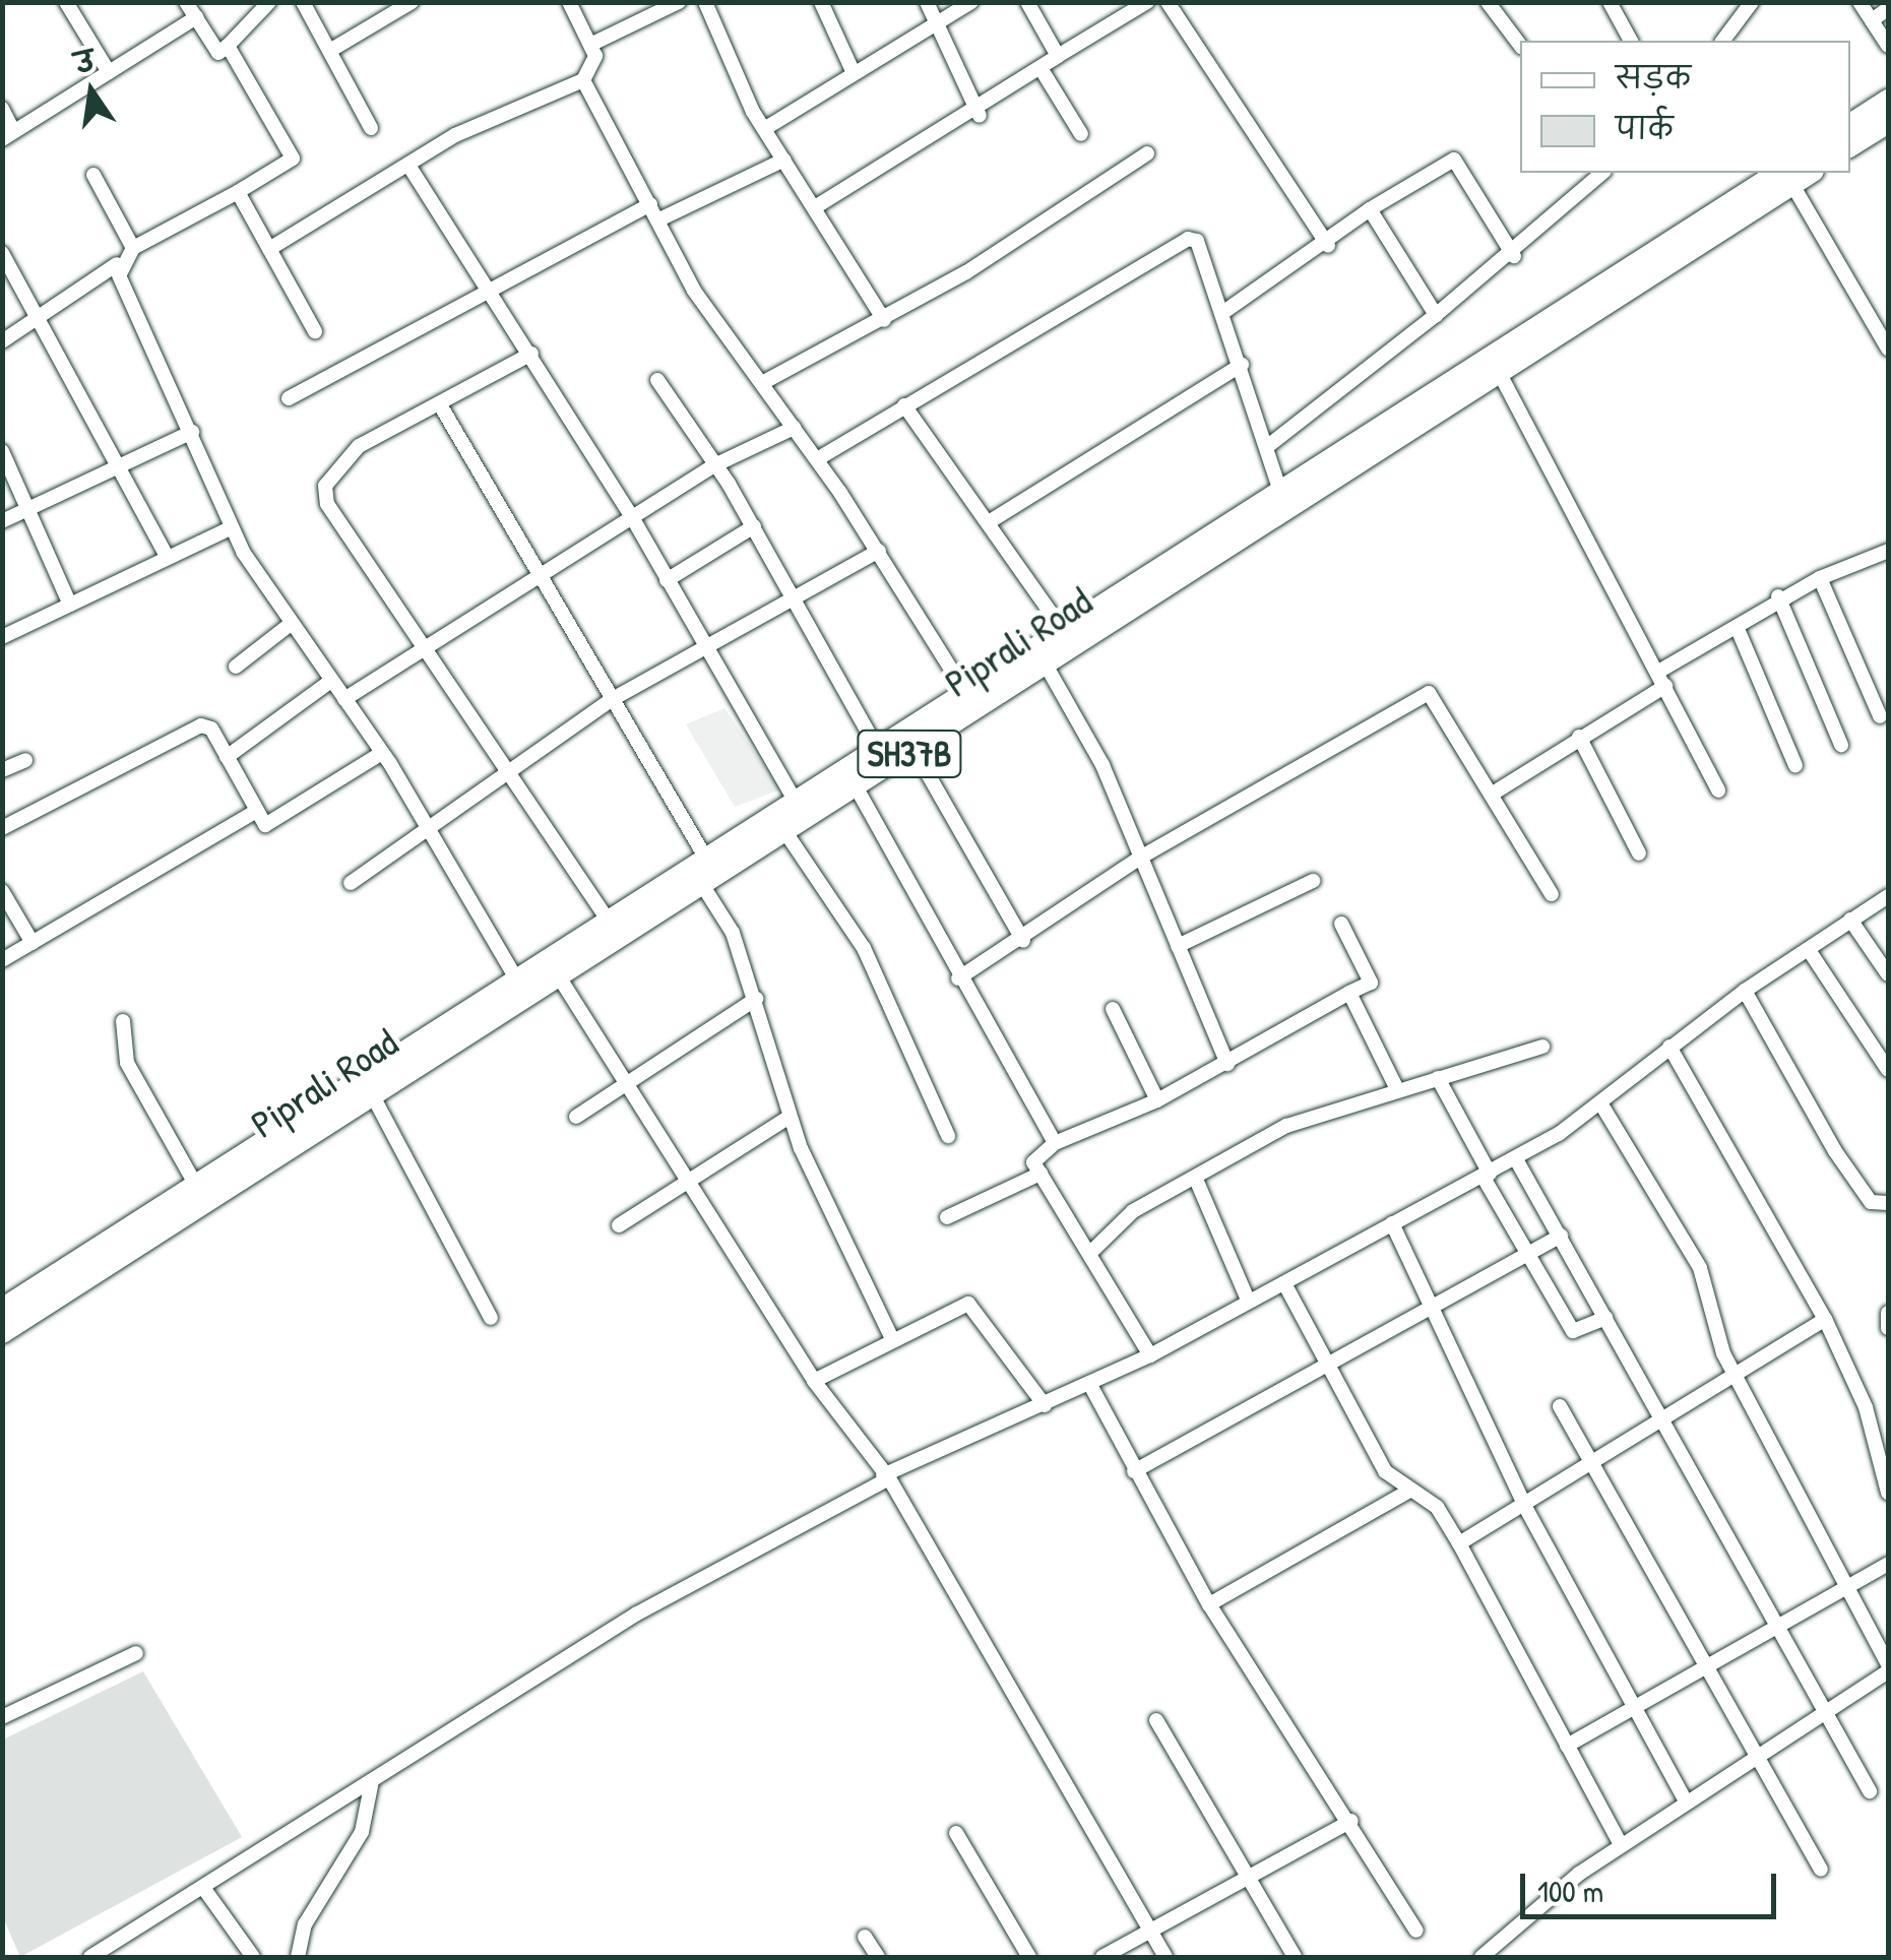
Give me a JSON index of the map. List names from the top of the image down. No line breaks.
{"streets":{"main road":["Piprali Road","SH37B"]},"legend":["सड़क","पार्क"],"scale_bar":"100 m","north":"top"}
